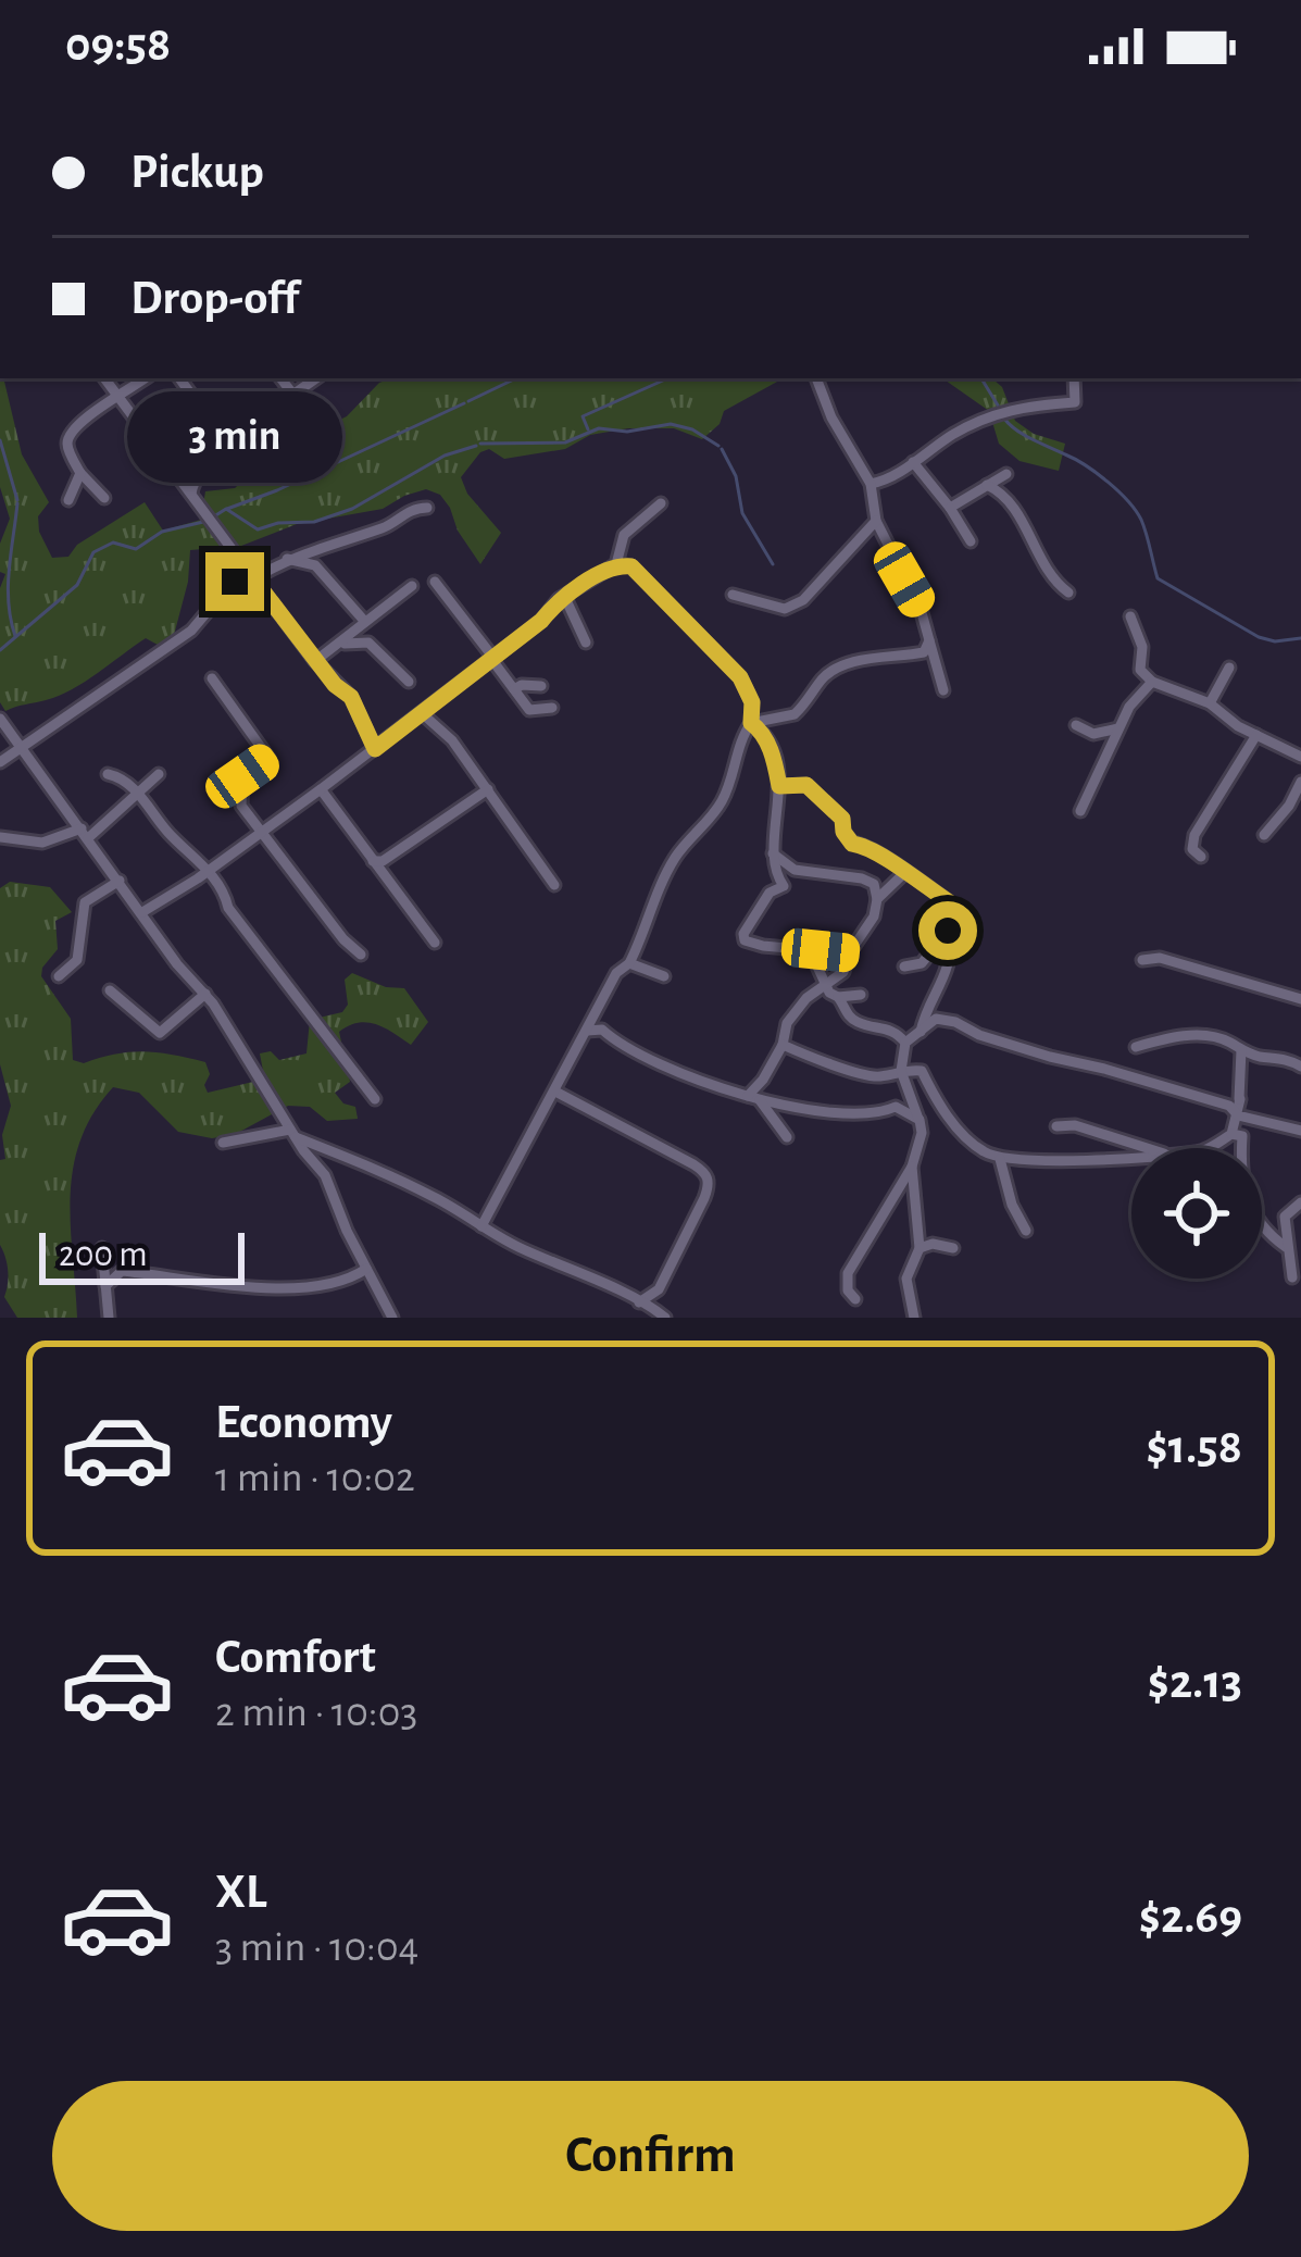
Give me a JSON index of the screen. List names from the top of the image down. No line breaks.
{"scale_bar":"200 m","page":{"status":"09:58","banner":["Pickup","Drop-off"],"bubble":"3 min","scale":"200 m","list":[{"name":"Economy","note":"1 min · 10:02","value":"$1.58"},{"name":"Comfort","note":"2 min · 10:03","value":"$2.13"},{"name":"XL","note":"3 min · 10:04","value":"$2.69"}],"buttons":"Confirm"}}
